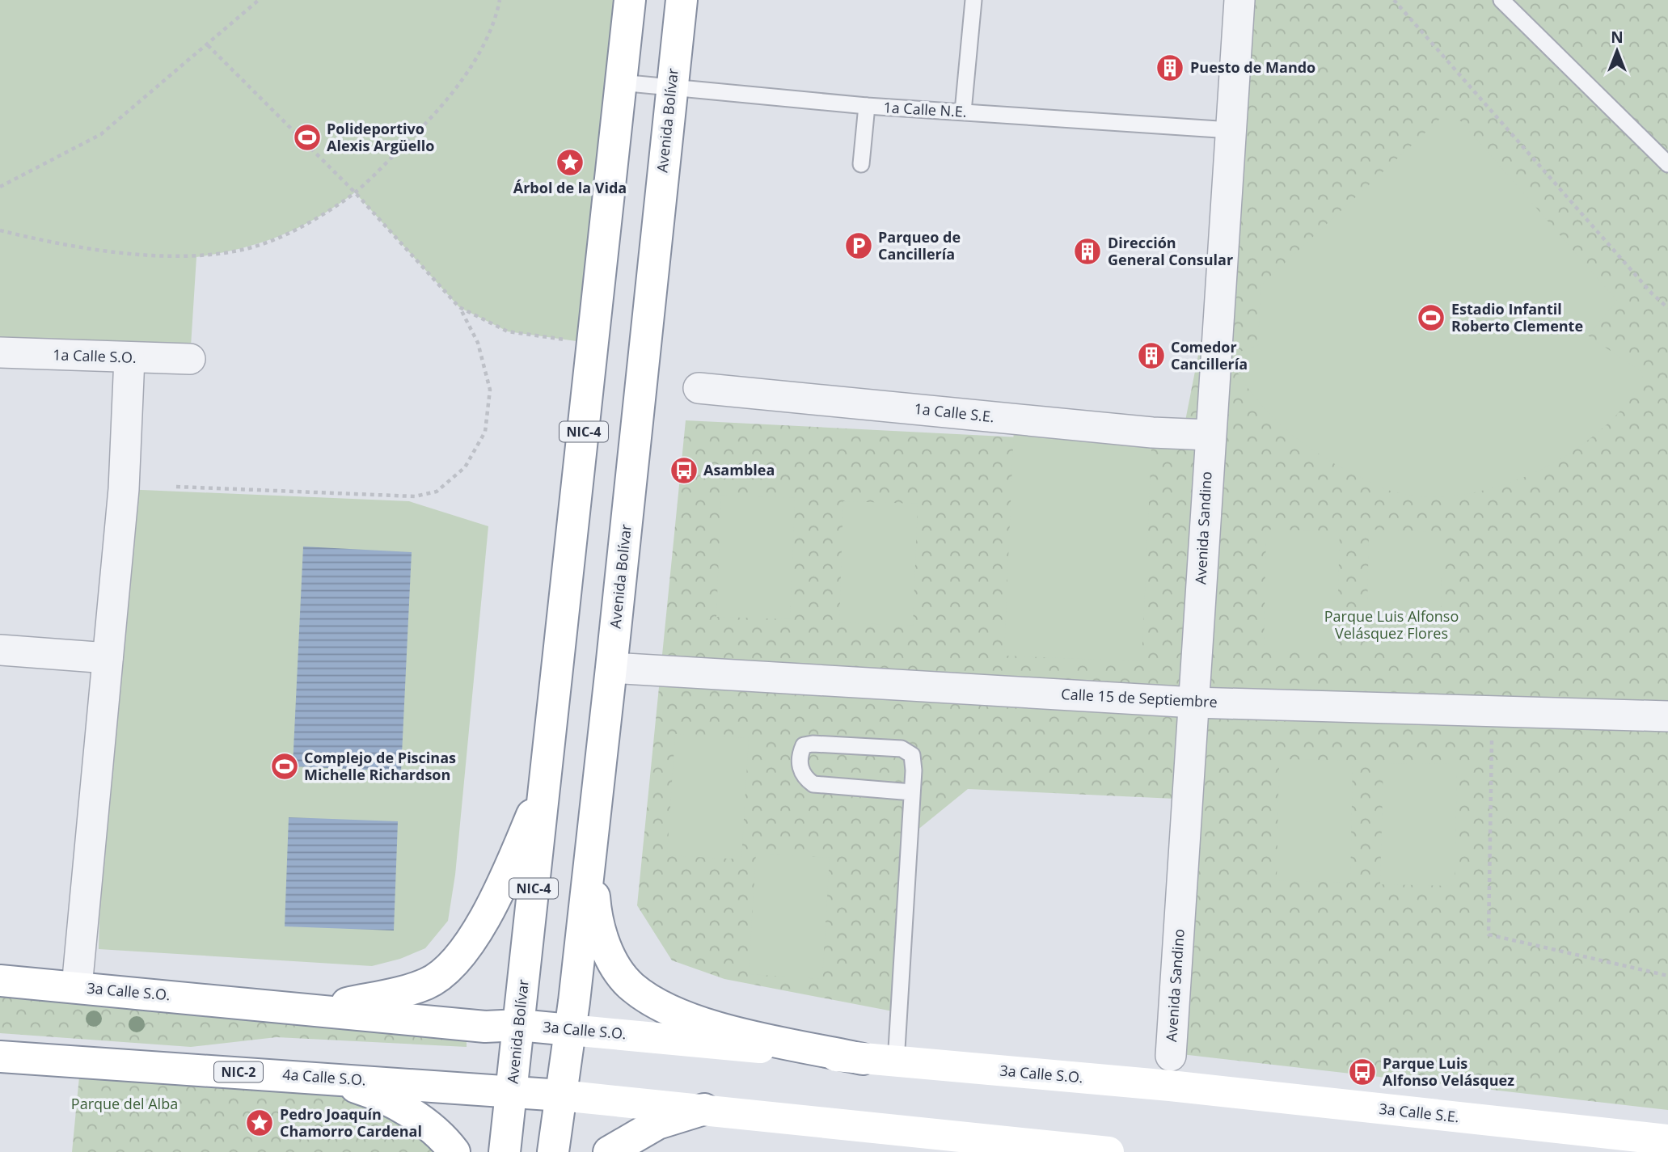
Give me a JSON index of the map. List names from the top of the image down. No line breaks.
{"streets":{"main road":["Avenida Bolívar","NIC-4","3a Calle S.O.","NIC-2","4a Calle S.O.","3a Calle S.E."],"street":["1a Calle S.O.","1a Calle S.E.","Avenida Sandino","Calle 15 de Septiembre"],"lane":["1a Calle N.E."]},"crossings":[["1a Calle N.E.","Avenida Bolívar"],["1a Calle N.E.","Avenida Sandino"],["Avenida Bolívar","Calle 15 de Septiembre"],["Avenida Bolívar","3a Calle S.O."],["Avenida Bolívar","NIC-2"],["Avenida Bolívar","4a Calle S.O."],["1a Calle S.E.","Avenida Sandino"],["Avenida Sandino","Calle 15 de Septiembre"],["Avenida Sandino","3a Calle S.O."],["Avenida Sandino","3a Calle S.E."],["3a Calle S.O.","3a Calle S.E."],["NIC-2","4a Calle S.O."]],"parks":["Parque Luis Alfonso Velásquez Flores","Parque del Alba"],"places":{"building":["Puesto de Mando","Dirección General Consular","Comedor Cancillería"],"sports":["Polideportivo Alexis Argüello","Estadio Infantil Roberto Clemente","Complejo de Piscinas Michelle Richardson"],"place":["Árbol de la Vida","Pedro Joaquín Chamorro Cardenal"],"parking":["Parqueo de Cancillería"],"bus stop":["Asamblea","Parque Luis Alfonso Velásquez"]},"north":"top"}
